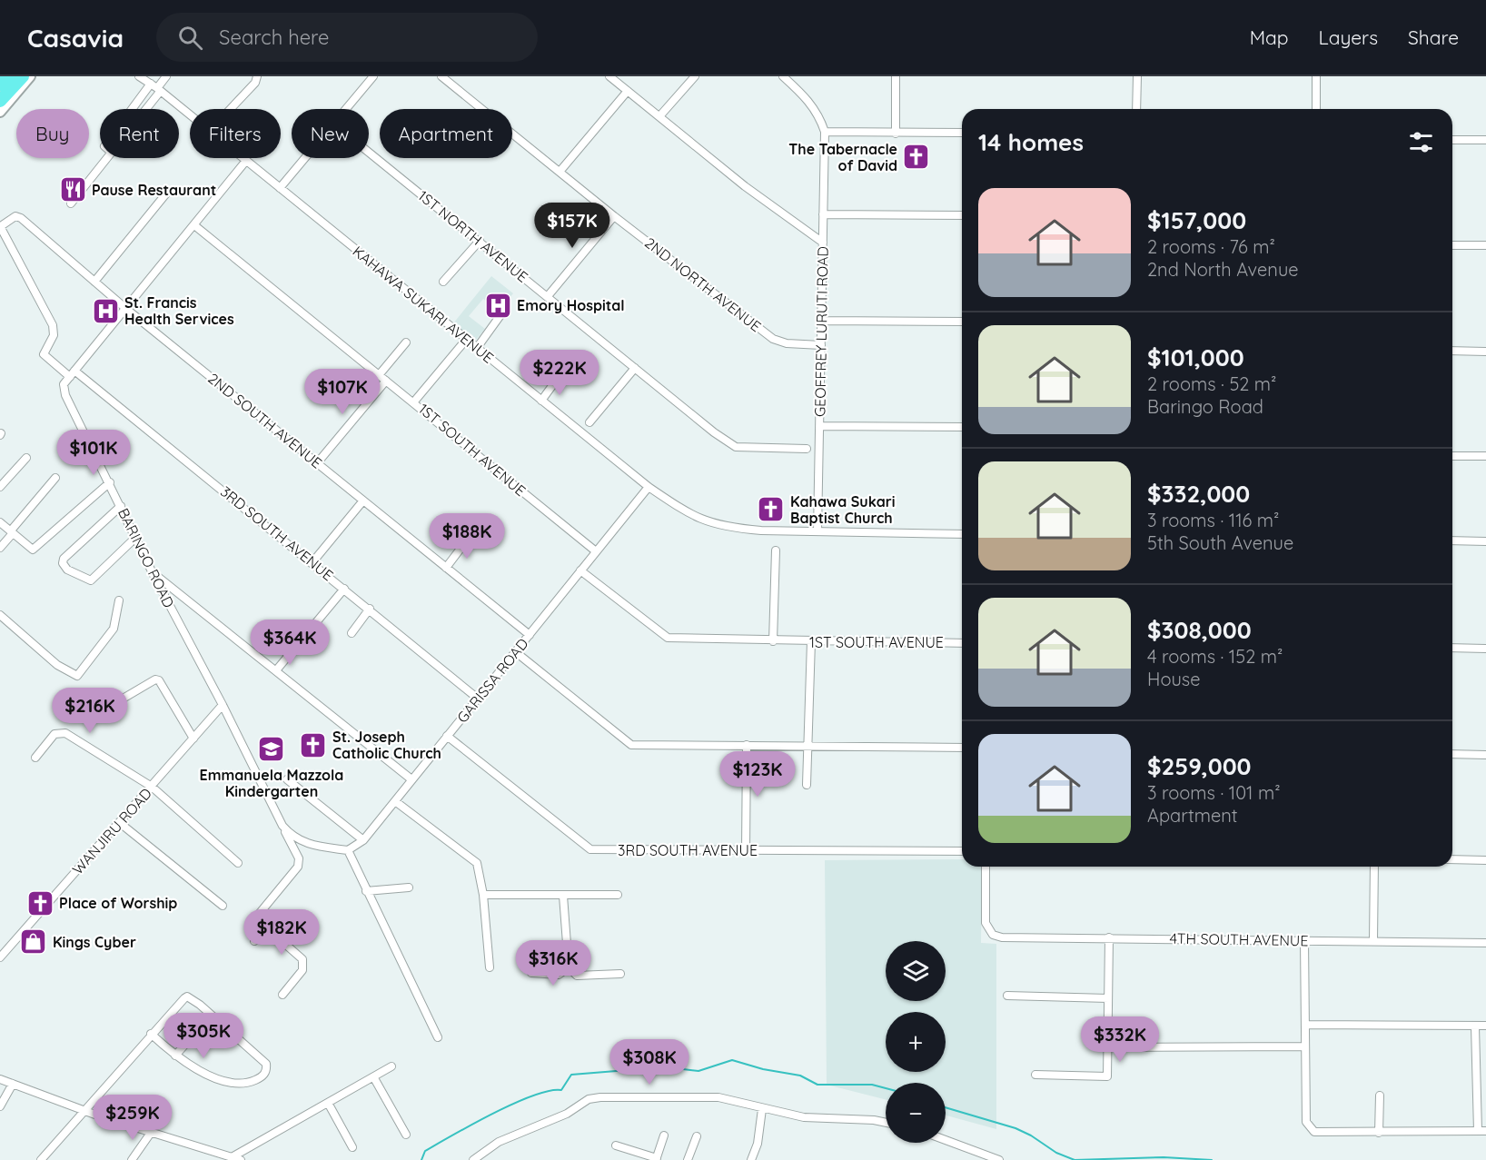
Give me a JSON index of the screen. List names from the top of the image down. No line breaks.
{"streets":{"street":["1ST NORTH AVENUE","2ND NORTH AVENUE","KAHAWA SUKARI AVENUE","GEOFFREY LURUTI ROAD","2ND SOUTH AVENUE","1ST SOUTH AVENUE","3RD SOUTH AVENUE","BARINGO ROAD","GARISSA ROAD","WANJIRU ROAD","4TH SOUTH AVENUE"]},"crossings":[["1ST NORTH AVENUE","GEOFFREY LURUTI ROAD"],["2ND NORTH AVENUE","GEOFFREY LURUTI ROAD"],["KAHAWA SUKARI AVENUE","GEOFFREY LURUTI ROAD"],["KAHAWA SUKARI AVENUE","GARISSA ROAD"],["2ND SOUTH AVENUE","3RD SOUTH AVENUE"],["2ND SOUTH AVENUE","GARISSA ROAD"],["1ST SOUTH AVENUE","GARISSA ROAD"],["3RD SOUTH AVENUE","BARINGO ROAD"],["3RD SOUTH AVENUE","GARISSA ROAD"],["BARINGO ROAD","GARISSA ROAD"],["BARINGO ROAD","WANJIRU ROAD"]],"places":{"church":["The Tabernacle of David","Kahawa Sukari Baptist Church","St. Joseph Catholic Church","Place of Worship"],"restaurant":["Pause Restaurant"],"hospital":["Emory Hospital","St. Francis Health Services"],"school or university":["Emmanuela Mazzola Kindergarten"],"shop":["Kings Cyber"]},"page":{"header":"Casavia","search":"Search here","nav":["Map","Layers","Share"],"chip":["Buy","Rent","Filters","New","Apartment"],"heading":"14 homes","list":[{"name":"$157,000","note":"2 rooms · 76 m² · 2nd North Avenue"},{"name":"$101,000","note":"2 rooms · 52 m² · Baringo Road"},{"name":"$332,000","note":"3 rooms · 116 m² · 5th South Avenue"},{"name":"$308,000","note":"4 rooms · 152 m² · House"},{"name":"$259,000","note":"3 rooms · 101 m² · Apartment"}],"price":["$157K","$222K","$107K","$101K","$188K","$364K","$216K","$123K","$182K","$316K","$305K","$332K","$308K","$259K"],"map_buttons":["+","−"]}}
